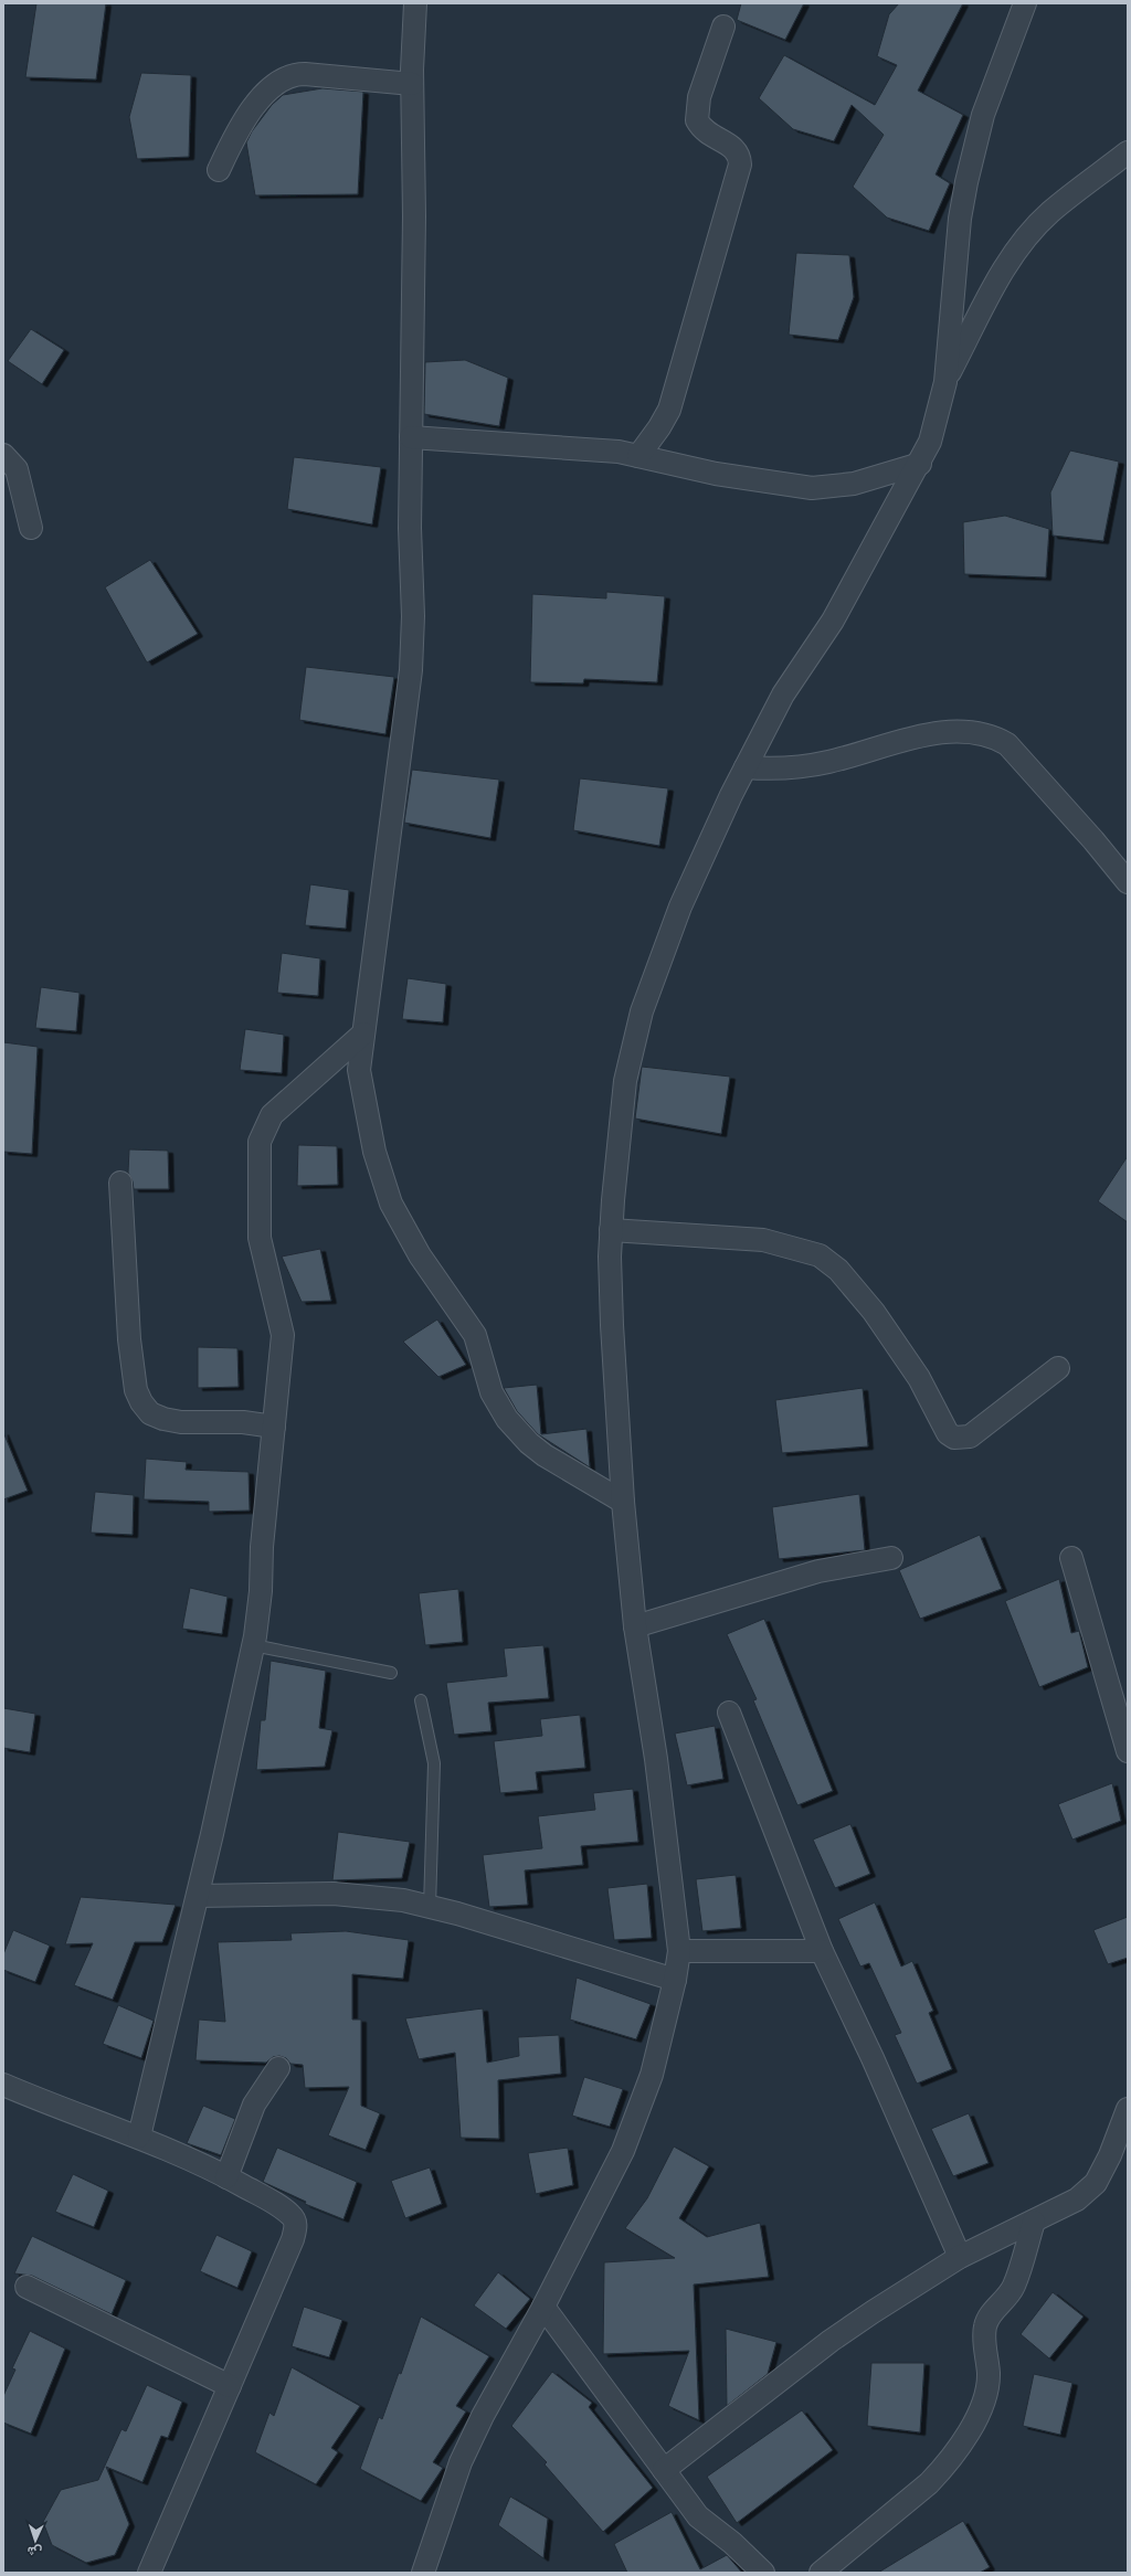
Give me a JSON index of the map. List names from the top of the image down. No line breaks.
{"north":"bottom"}
